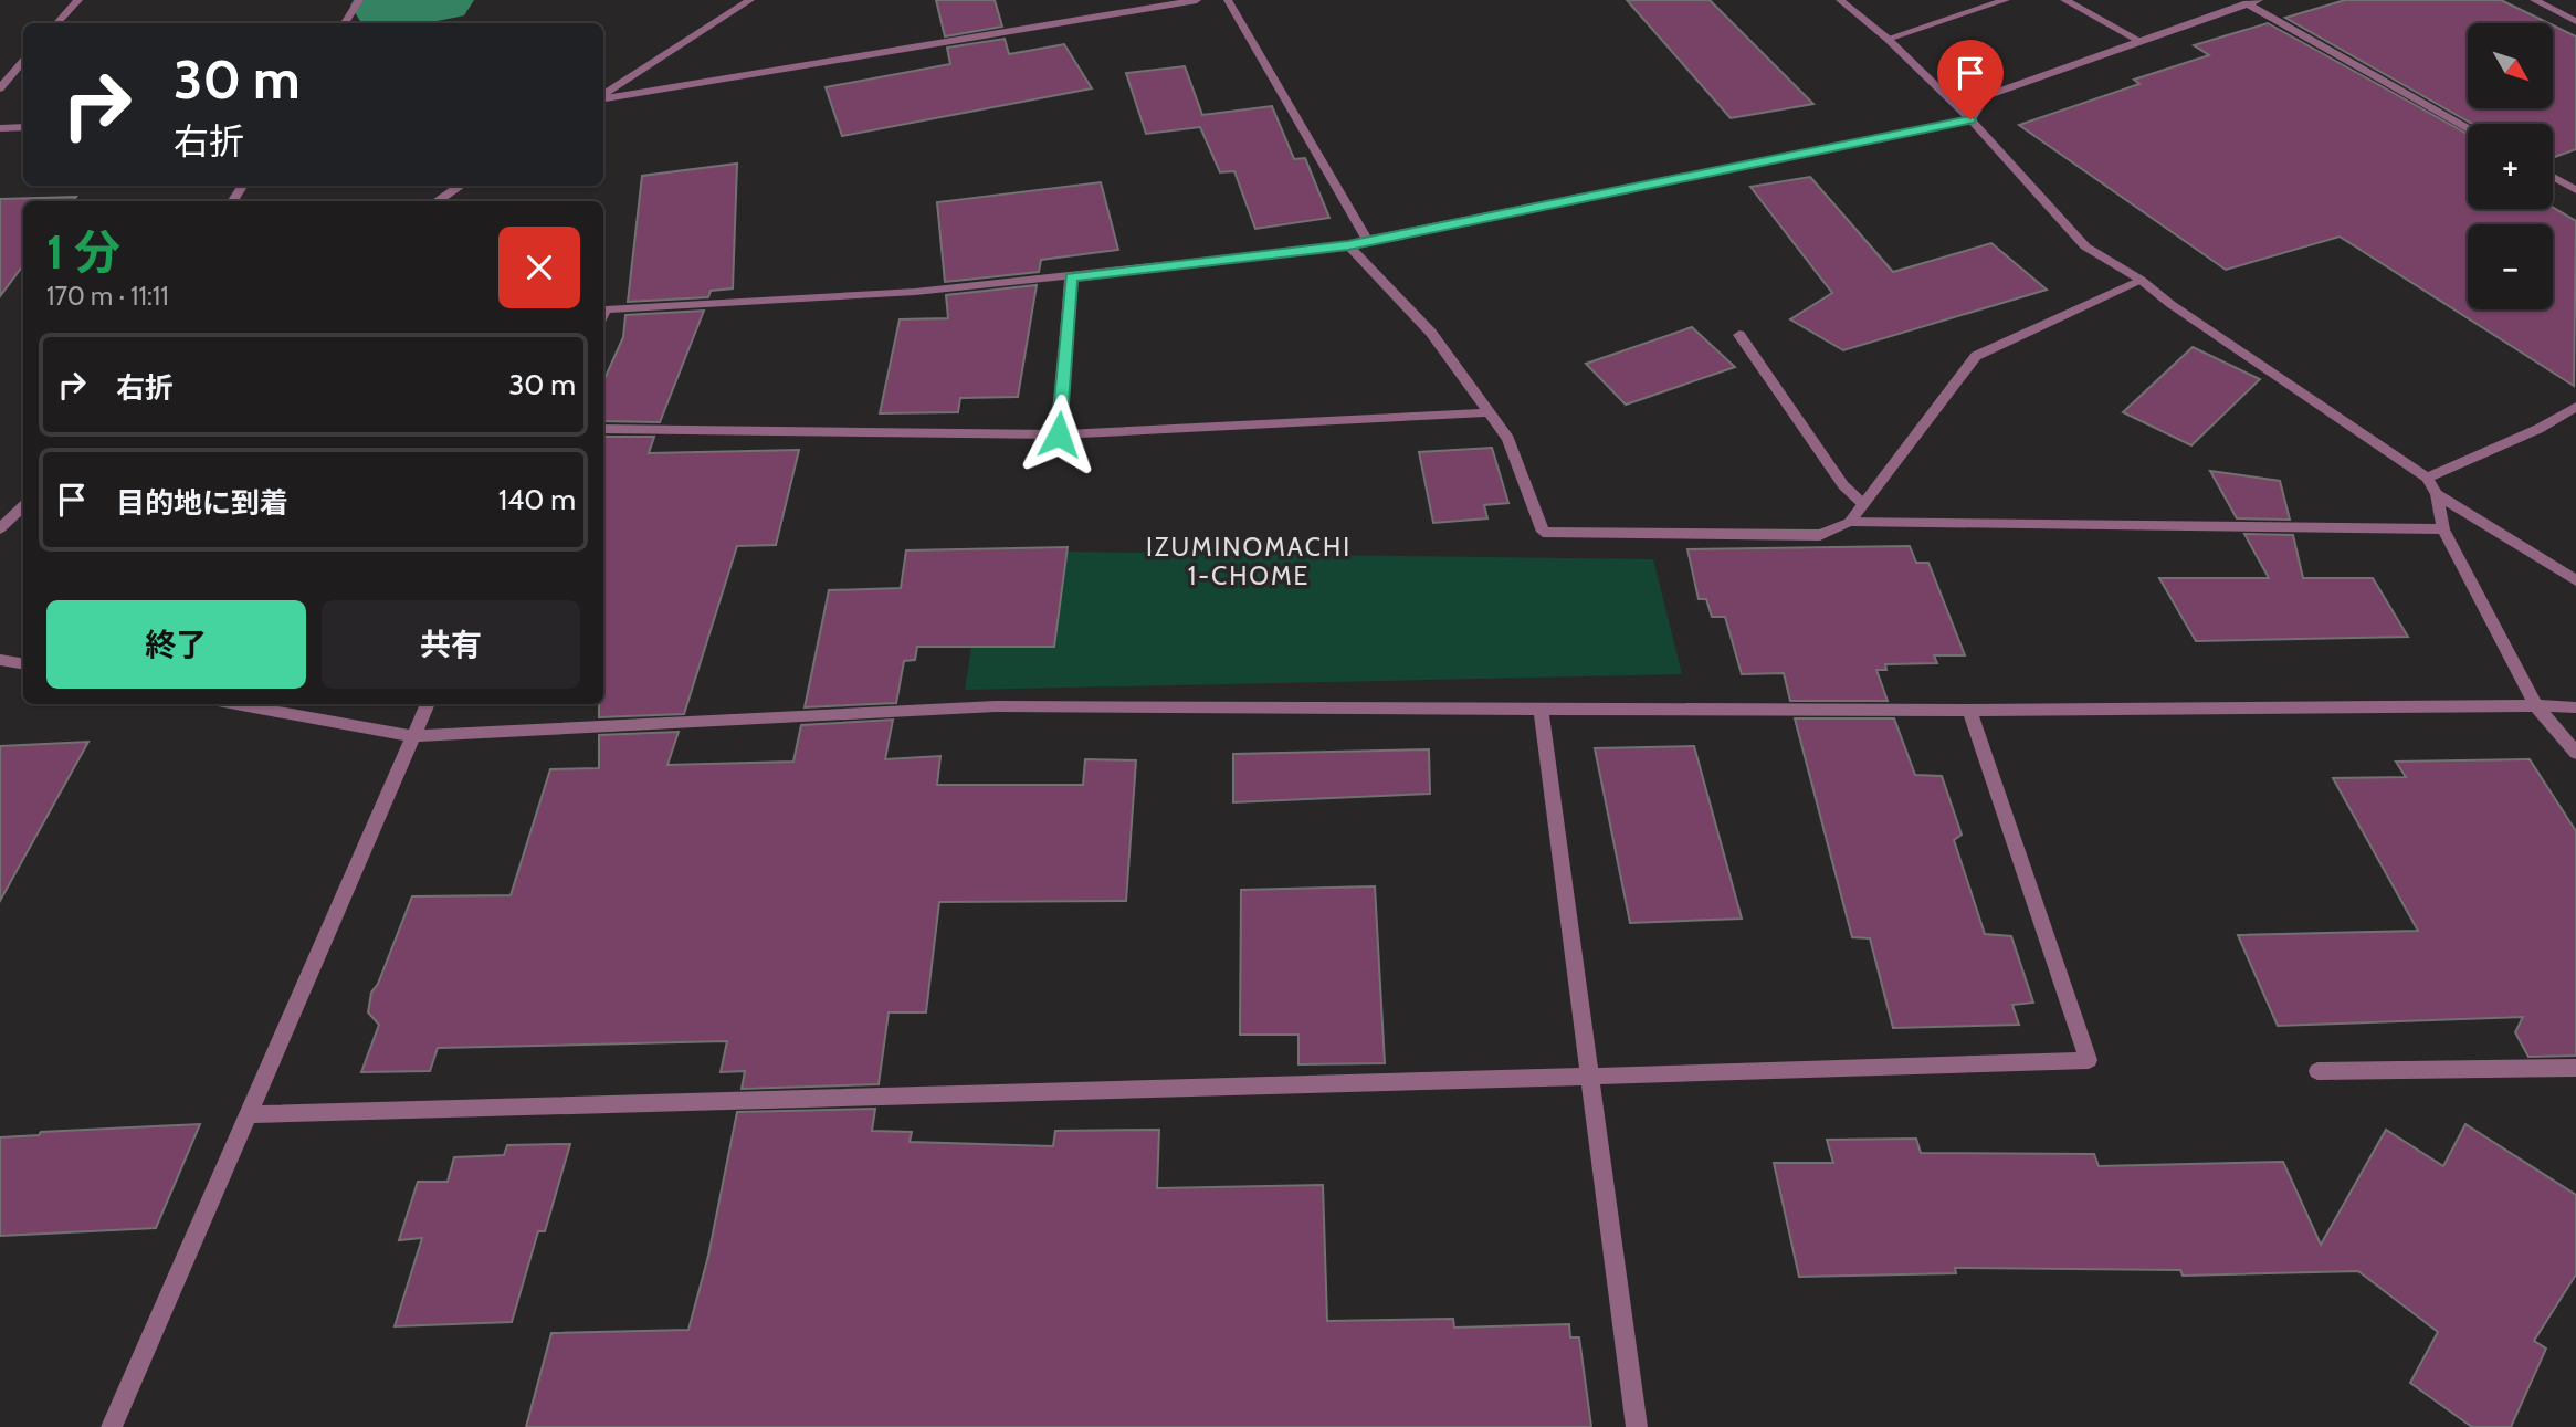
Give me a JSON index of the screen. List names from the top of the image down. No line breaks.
{"districts":["IZUMINOMACHI 1-CHOME"],"north":"bottom right","page":{"map_buttons":["+","−"],"turn":["30 m","右折"],"heading":["1 分","170 m · 11:11"],"list":[{"name":"右折","value":"30 m"},{"name":"目的地に到着","value":"140 m"}],"buttons":["終了","共有"]}}
